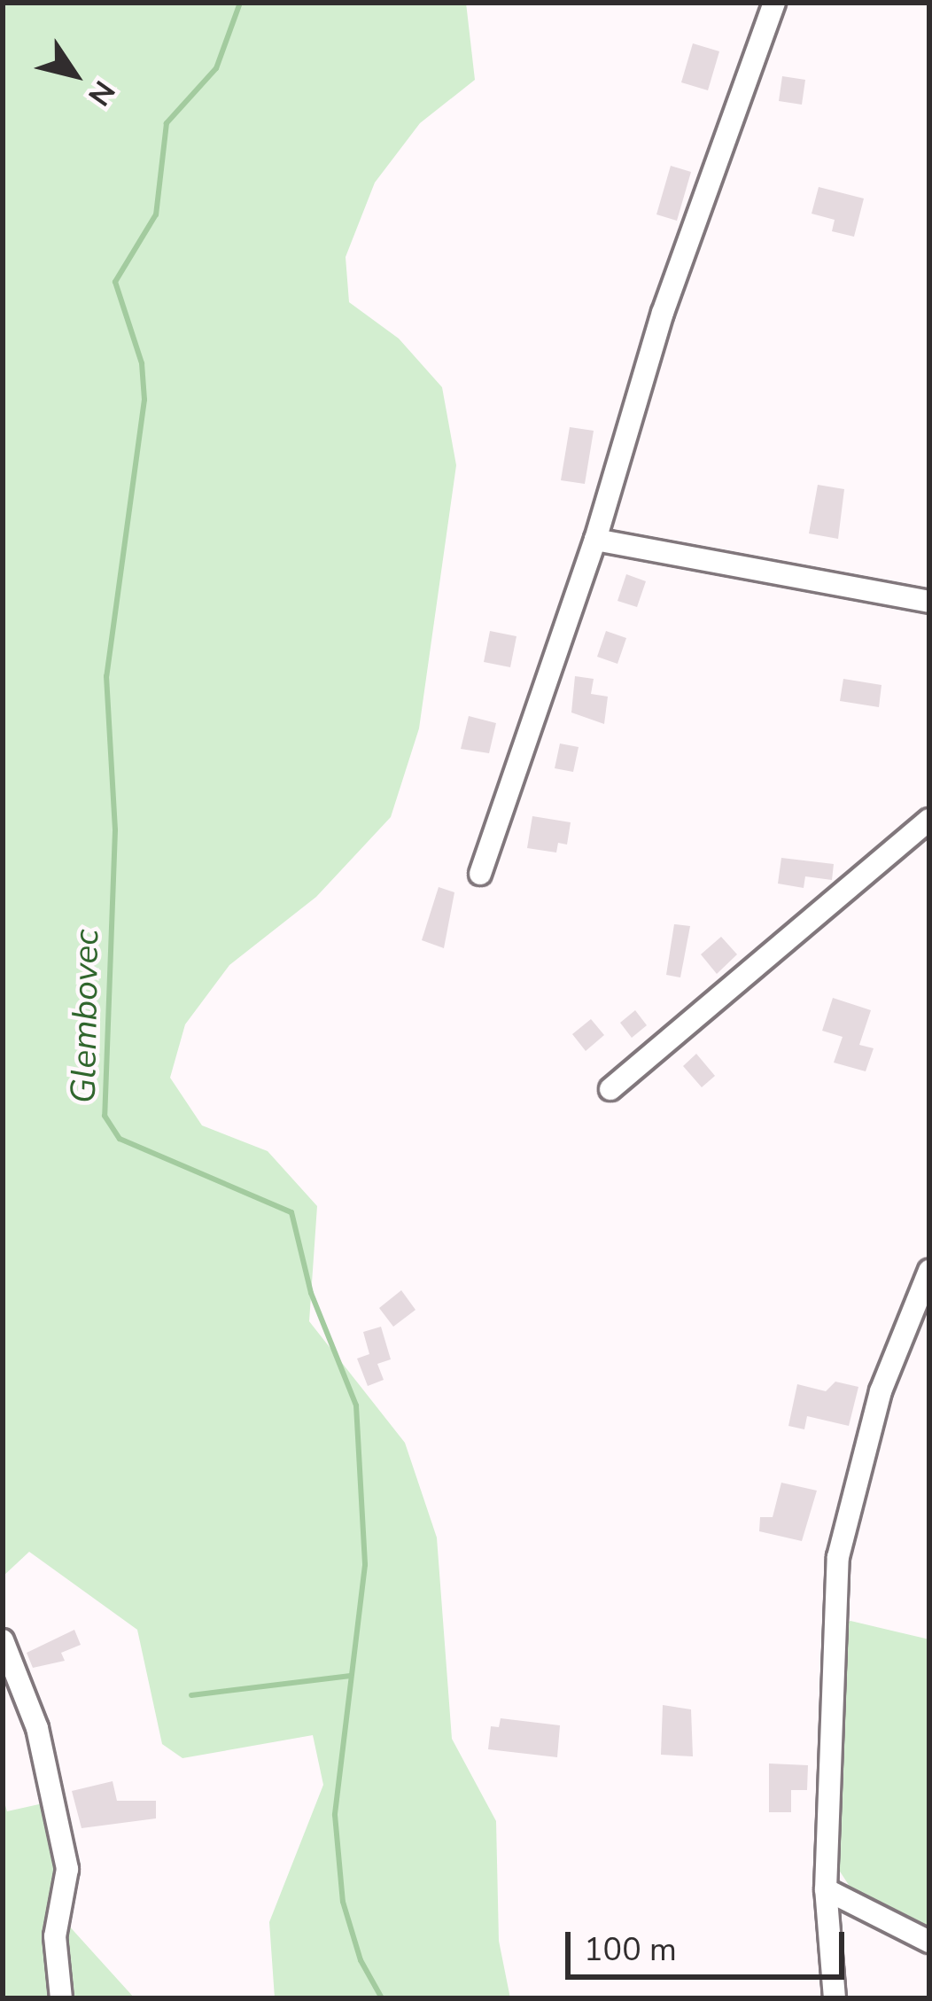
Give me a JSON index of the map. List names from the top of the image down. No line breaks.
{"water":["Glembovec"],"scale_bar":"100 m","north":"bottom right"}
